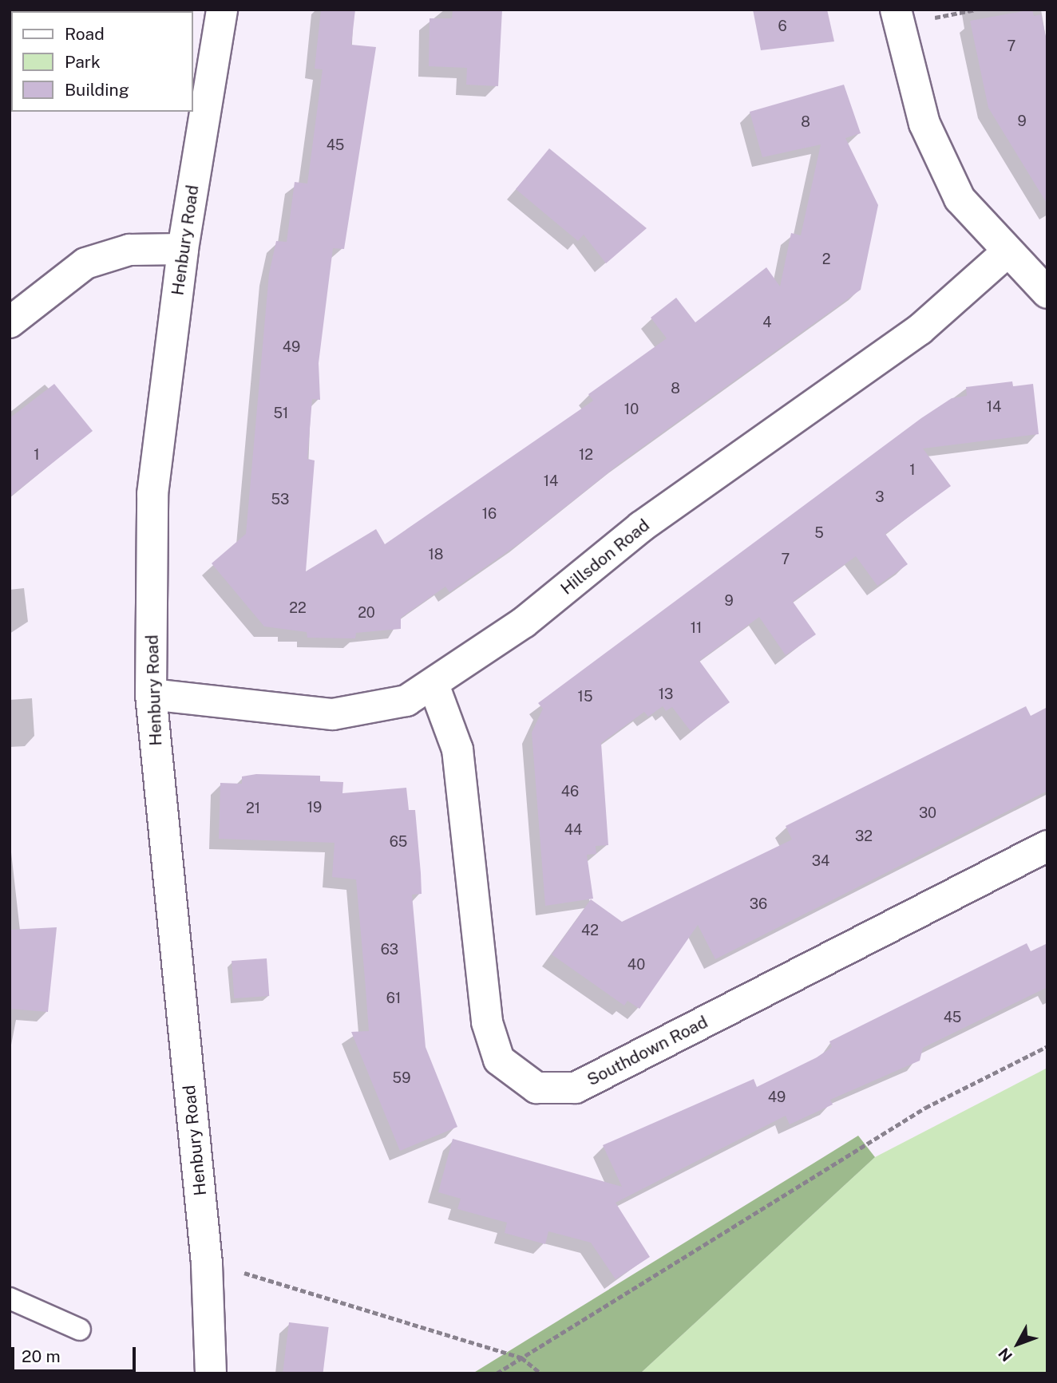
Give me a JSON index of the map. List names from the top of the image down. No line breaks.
{"streets":{"street":["Henbury Road","Hillsdon Road","Southdown Road"]},"crossings":[["Henbury Road","Hillsdon Road"],["Hillsdon Road","Southdown Road"]],"house_numbers":["6","7","9","8","45","2","4","49","8","14","10","51","1","12","1","14","3","53","16","5","18","7","9","22","20","11","13","15","46","19","21","30","44","32","65","34","36","42","63","40","61","45","59","49"],"legend":["Road","Park","Building"],"scale_bar":"20 m","north":"bottom left"}
